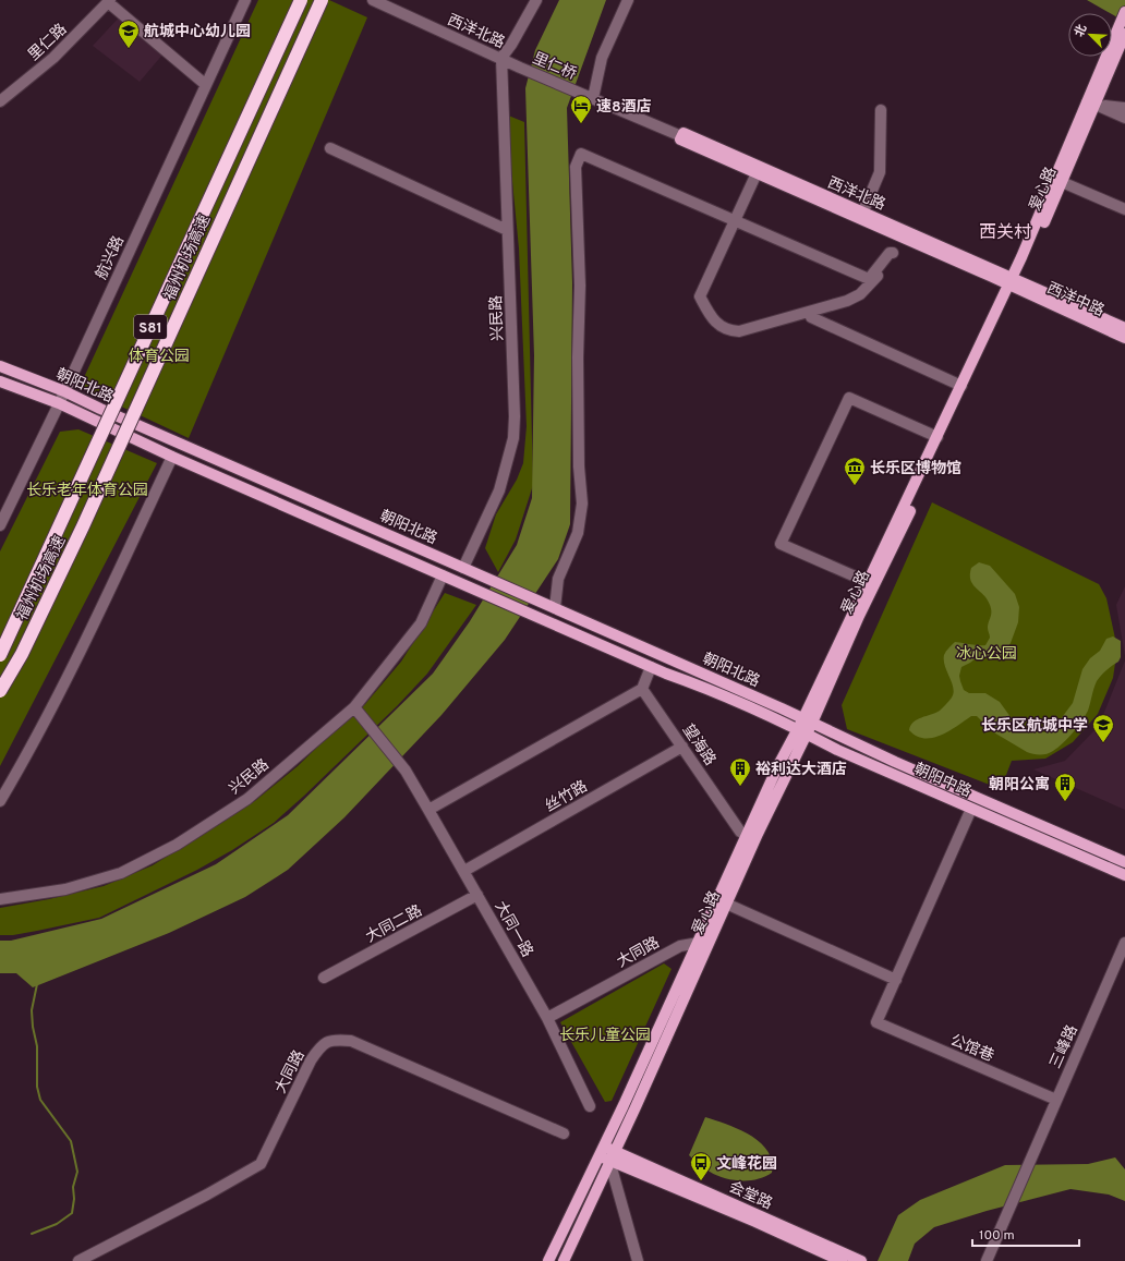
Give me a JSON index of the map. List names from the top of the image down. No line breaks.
{"streets":{"highway":["福州机场高速","S81"],"main road":["西洋北路","爱心路","西洋中路","朝阳北路","朝阳中路","会堂路"],"street":["里仁路","里仁桥","航兴路","兴民路","望海路","丝竹路","大同二路","大同一路","大同路","三峰路","公馆巷"]},"crossings":[["西洋北路","里仁桥"],["西洋北路","爱心路"],["西洋北路","西洋中路"],["西洋北路","兴民路"],["爱心路","西洋中路"],["爱心路","朝阳北路"],["爱心路","望海路"],["爱心路","朝阳中路"],["爱心路","大同路"],["爱心路","会堂路"],["航兴路","朝阳北路"],["兴民路","朝阳北路"],["兴民路","大同一路"],["朝阳北路","朝阳中路"],["望海路","丝竹路"],["丝竹路","大同一路"],["大同二路","大同一路"],["大同一路","大同路"],["三峰路","公馆巷"]],"districts":["西关村"],"parks":["体育公园","长乐老年体育公园","冰心公园","长乐儿童公园"],"places":{"school or university":["航城中心幼儿园","长乐区航城中学"],"hotel":["速8酒店"],"museum":["长乐区博物馆"],"building":["裕利达大酒店","朝阳公寓"],"bus stop":["文峰花园"]},"scale_bar":"100 m","north":"top left"}
